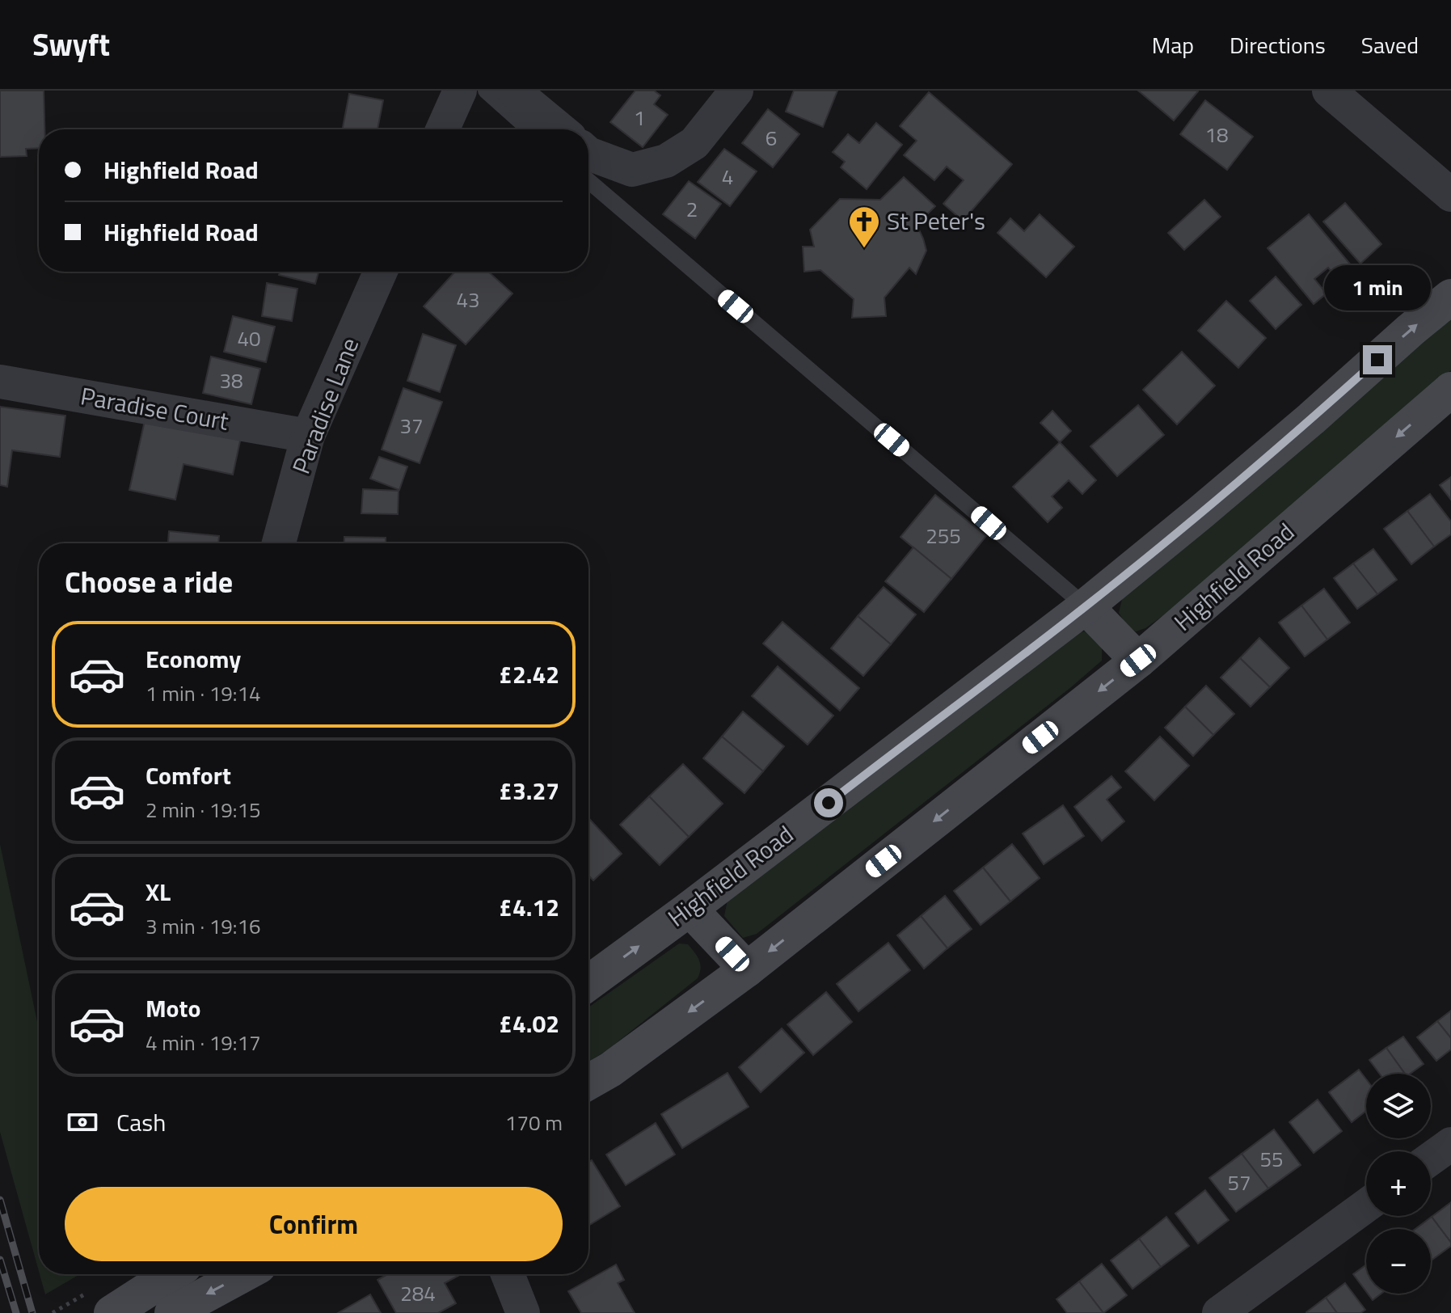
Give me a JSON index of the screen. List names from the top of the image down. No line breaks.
{"streets":{"street":["Paradise Lane","Paradise Court","Highfield Road"]},"crossings":[["Paradise Lane","Paradise Court"]],"places":{"church":["St Peter's"]},"house_numbers":["1","18","6","4","2","43","40","38","37","255","55","57","284"],"page":{"header":"Swyft","nav":["Map","Directions","Saved"],"banner":["Highfield Road","Highfield Road"],"bubble":"1 min","heading":"Choose a ride","list":[{"name":"Economy","note":"1 min · 19:14","value":"£2.42"},{"name":"Comfort","note":"2 min · 19:15","value":"£3.27"},{"name":"XL","note":"3 min · 19:16","value":"£4.12"},{"name":"Moto","note":"4 min · 19:17","value":"£4.02"}],"map_buttons":["+","−"],"pay":["Cash","170 m"],"buttons":"Confirm"}}
